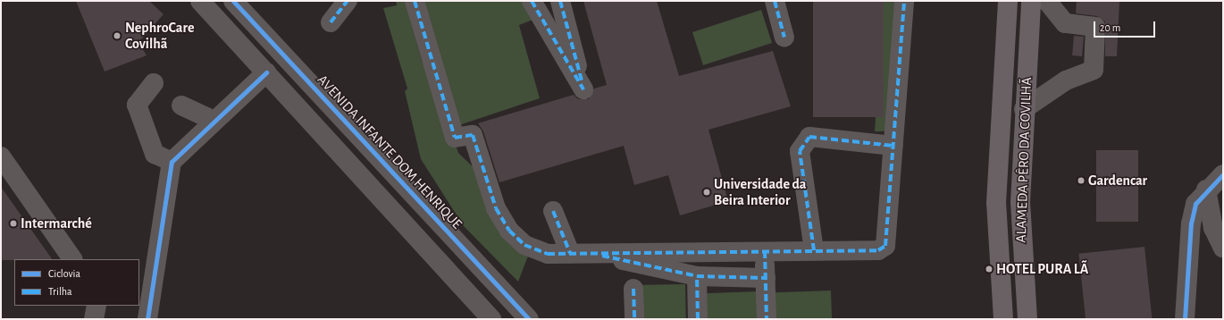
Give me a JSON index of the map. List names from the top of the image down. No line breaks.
{"streets":{"main road":["ALAMEDA PÊRO DA COVILHÃ"],"street":["AVENIDA INFANTE DOM HENRIQUE"]},"places":["NephroCare Covilhã","Gardencar","Universidade da Beira Interior","Intermarché","HOTEL PURA LÃ"],"legend":["Ciclovia","Trilha"],"scale_bar":"20 m"}
